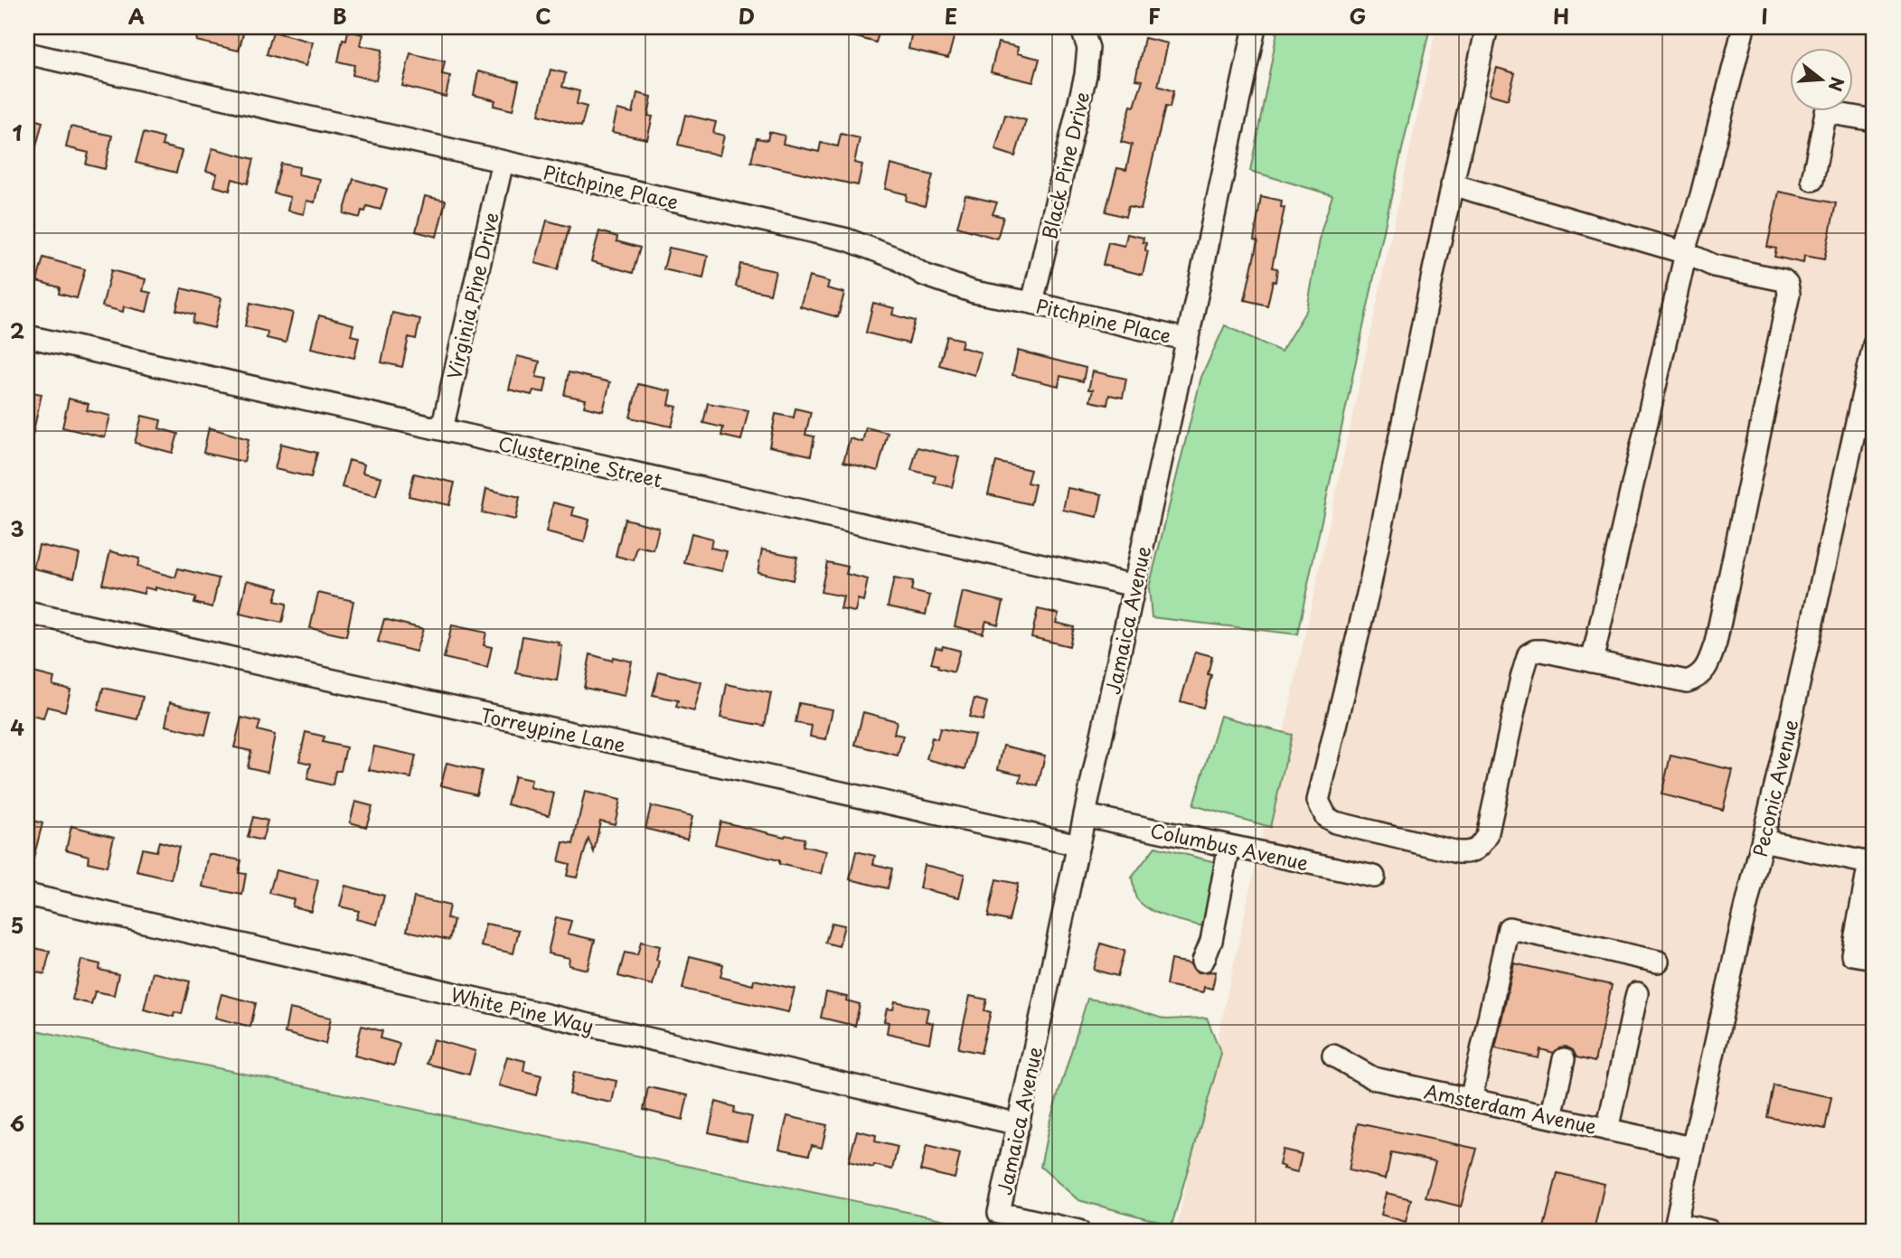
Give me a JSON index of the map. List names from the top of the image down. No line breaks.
{"streets":{"street":["Black Pine Drive","Pitchpine Place","Virginia Pine Drive","Clusterpine Street","Jamaica Avenue","Torreypine Lane","Peconic Avenue","Columbus Avenue","White Pine Way","Amsterdam Avenue"]},"crossings":[["Black Pine Drive","Pitchpine Place"],["Pitchpine Place","Virginia Pine Drive"],["Pitchpine Place","Jamaica Avenue"],["Virginia Pine Drive","Clusterpine Street"],["Clusterpine Street","Jamaica Avenue"],["Jamaica Avenue","Torreypine Lane"],["Jamaica Avenue","Columbus Avenue"],["Jamaica Avenue","White Pine Way"],["Peconic Avenue","Amsterdam Avenue"]],"north":"right","grid":{"columns":["A","B","C","D","E","F","G","H","I"],"rows":["1","2","3","4","5","6"]}}
